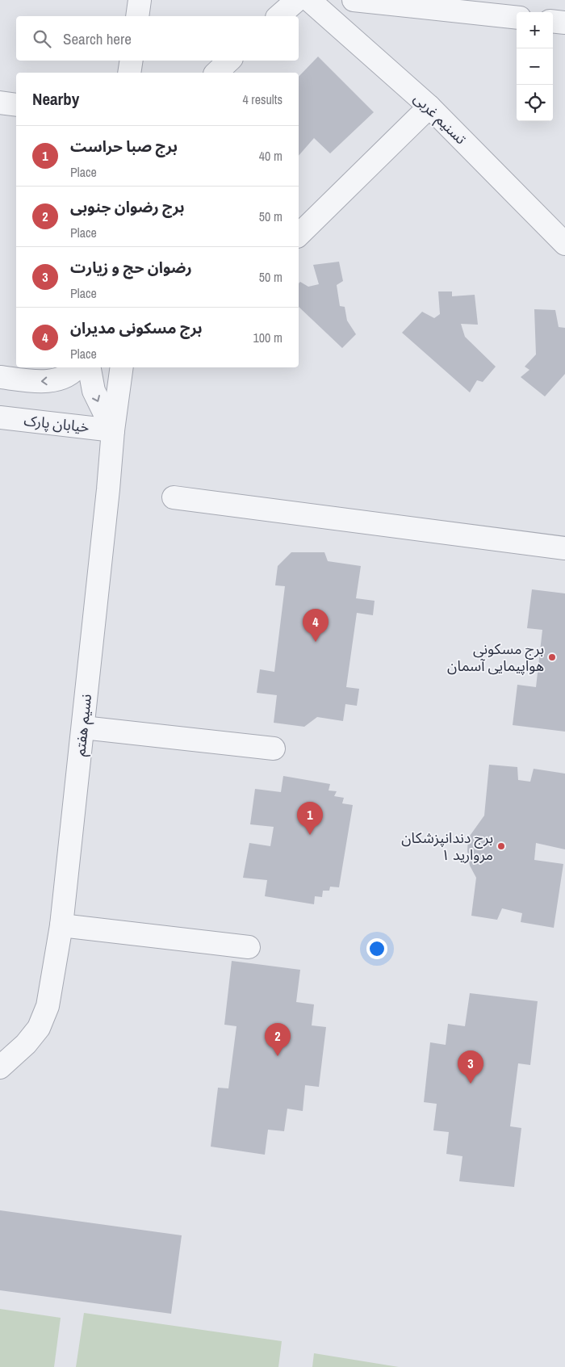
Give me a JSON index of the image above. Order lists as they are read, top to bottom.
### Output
{
  "streets": {
    "street": ["تسنیم غربی", "خیابان پارک", "نسیم هفتم"]
  },
  "crossings": [
    ["خیابان پارک", "نسیم هفتم"]
  ],
  "places": ["برج مسکونی هواپیمایی آسمان", "برج دندانپزشکان مروارید ۱"],
  "page": {
    "map_buttons": ["+", "−"],
    "search": "Search here",
    "heading": ["Nearby", "4 results"],
    "list": [
      {
        "mark": "1",
        "name": "برج صبا حراست",
        "note": "Place",
        "value": "40 m"
      },
      {
        "mark": "2",
        "name": "برج رضوان جنوبی",
        "note": "Place",
        "value": "50 m"
      },
      {
        "mark": "3",
        "name": "رضوان حج و زیارت",
        "note": "Place",
        "value": "50 m"
      },
      {
        "mark": "4",
        "name": "برج مسکونی مدیران",
        "note": "Place",
        "value": "100 m"
      }
    ],
    "pins": [
      "4",
      "1",
      "2",
      "3"
    ]
  }
}
